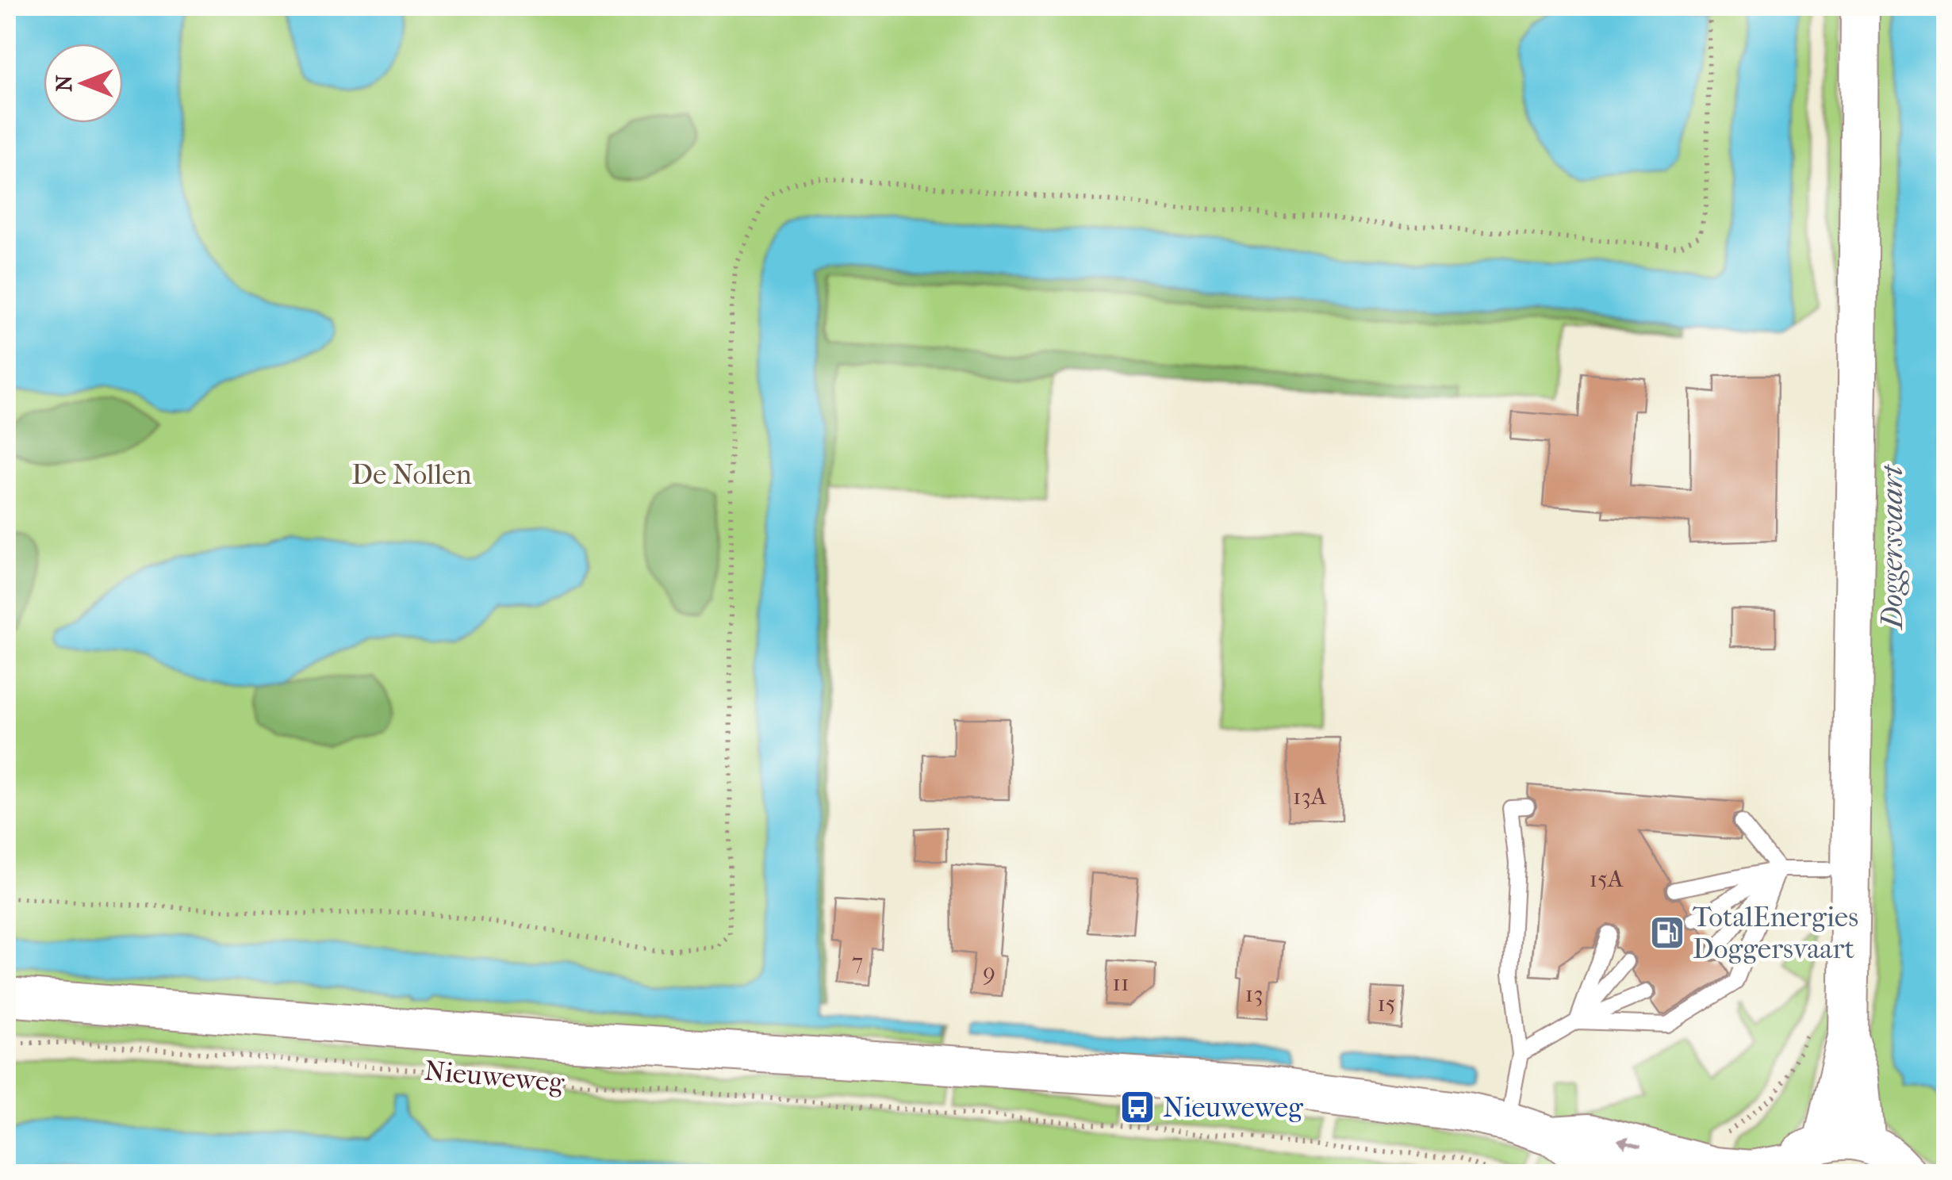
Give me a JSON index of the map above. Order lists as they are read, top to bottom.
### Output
{
  "streets": {
    "street": ["Nieuweweg"]
  },
  "water": ["Doggersvaart"],
  "parks": ["De Nollen"],
  "places": {
    "fuel station": ["TotalEnergies Doggersvaart"],
    "bus stop": ["Nieuweweg"]
  },
  "house_numbers": [
    "13A",
    "15A",
    "7",
    "9",
    "11",
    "13",
    "15"
  ],
  "north": "left"
}
